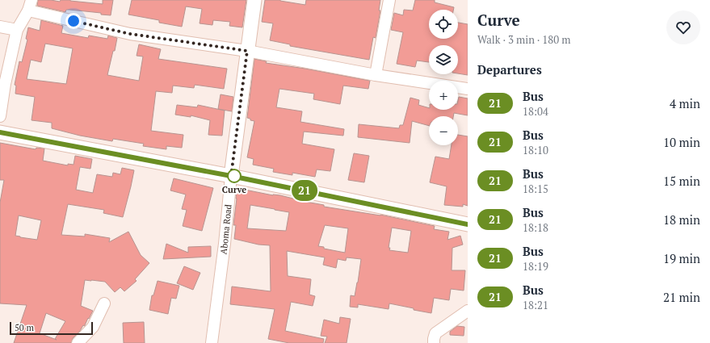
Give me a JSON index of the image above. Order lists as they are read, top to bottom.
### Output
{
  "streets": {
    "street": ["Aboma Road"]
  },
  "places": ["Curve"],
  "lines": ["bus line 21"],
  "scale_bar": "50 m",
  "page": {
    "on_map": "21",
    "heading": [
      ["Curve", "Walk · 3 min · 180 m"],
      "Departures"
    ],
    "map_buttons": ["+", "−"],
    "list": [
      {
        "mark": "21",
        "name": "Bus",
        "note": "18:04",
        "value": "4 min"
      },
      {
        "mark": "21",
        "name": "Bus",
        "note": "18:10",
        "value": "10 min"
      },
      {
        "mark": "21",
        "name": "Bus",
        "note": "18:15",
        "value": "15 min"
      },
      {
        "mark": "21",
        "name": "Bus",
        "note": "18:18",
        "value": "18 min"
      },
      {
        "mark": "21",
        "name": "Bus",
        "note": "18:19",
        "value": "19 min"
      },
      {
        "mark": "21",
        "name": "Bus",
        "note": "18:21",
        "value": "21 min"
      }
    ],
    "scale": "50 m"
  }
}
